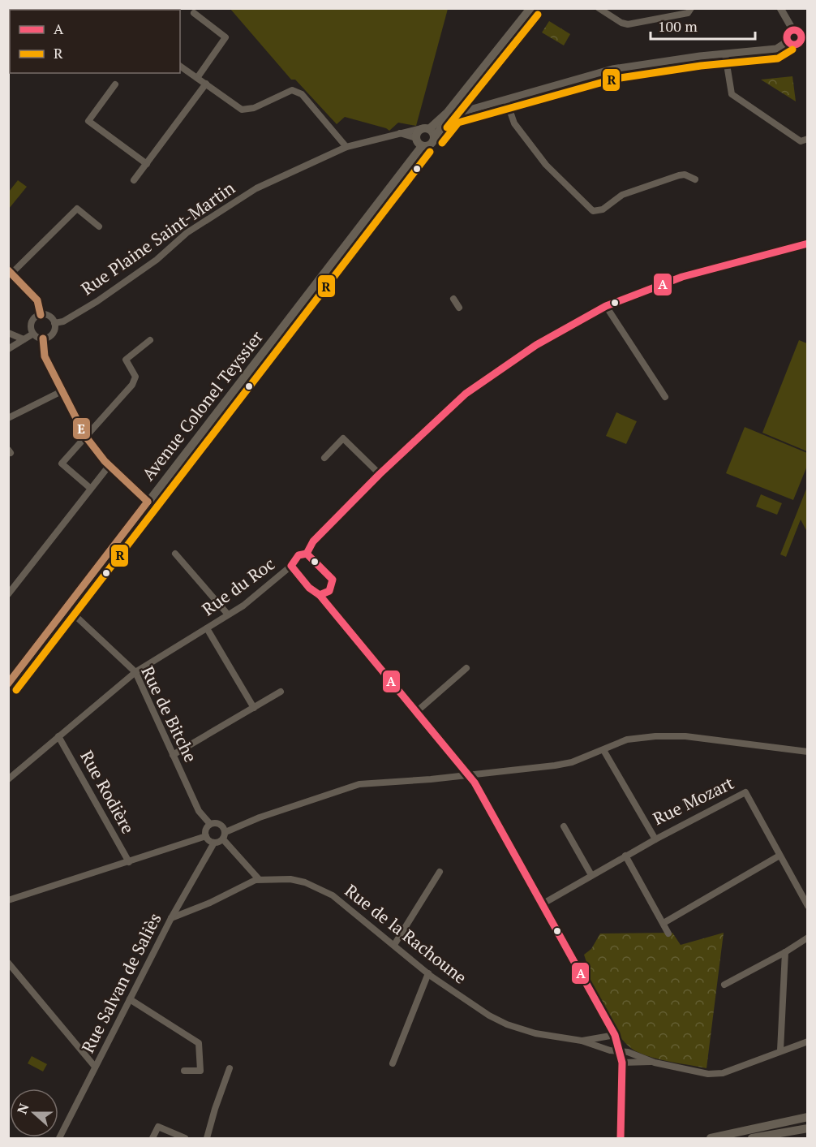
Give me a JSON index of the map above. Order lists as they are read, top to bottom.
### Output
{
  "streets": {
    "main road": ["Avenue Colonel Teyssier"],
    "street": [
      "Rue Plaine Saint-Martin",
      "Rue du Roc",
      "Rue de Bitche",
      "Rue Rodière",
      "Rue Mozart",
      "Rue de la Rachoune",
      "Rue Salvan de Saliès"
    ]
  },
  "crossings": [
    ["Rue Plaine Saint-Martin", "Avenue Colonel Teyssier"],
    ["Avenue Colonel Teyssier", "Rue de Bitche"],
    ["Rue du Roc", "Rue de Bitche"],
    ["Rue du Roc", "Rue Rodière"],
    ["Rue de Bitche", "Rue Salvan de Saliès"]
  ],
  "lines": ["transit line R", "transit line A", "transit line E"],
  "legend": ["A", "R"],
  "scale_bar": "100 m",
  "north": "left"
}
